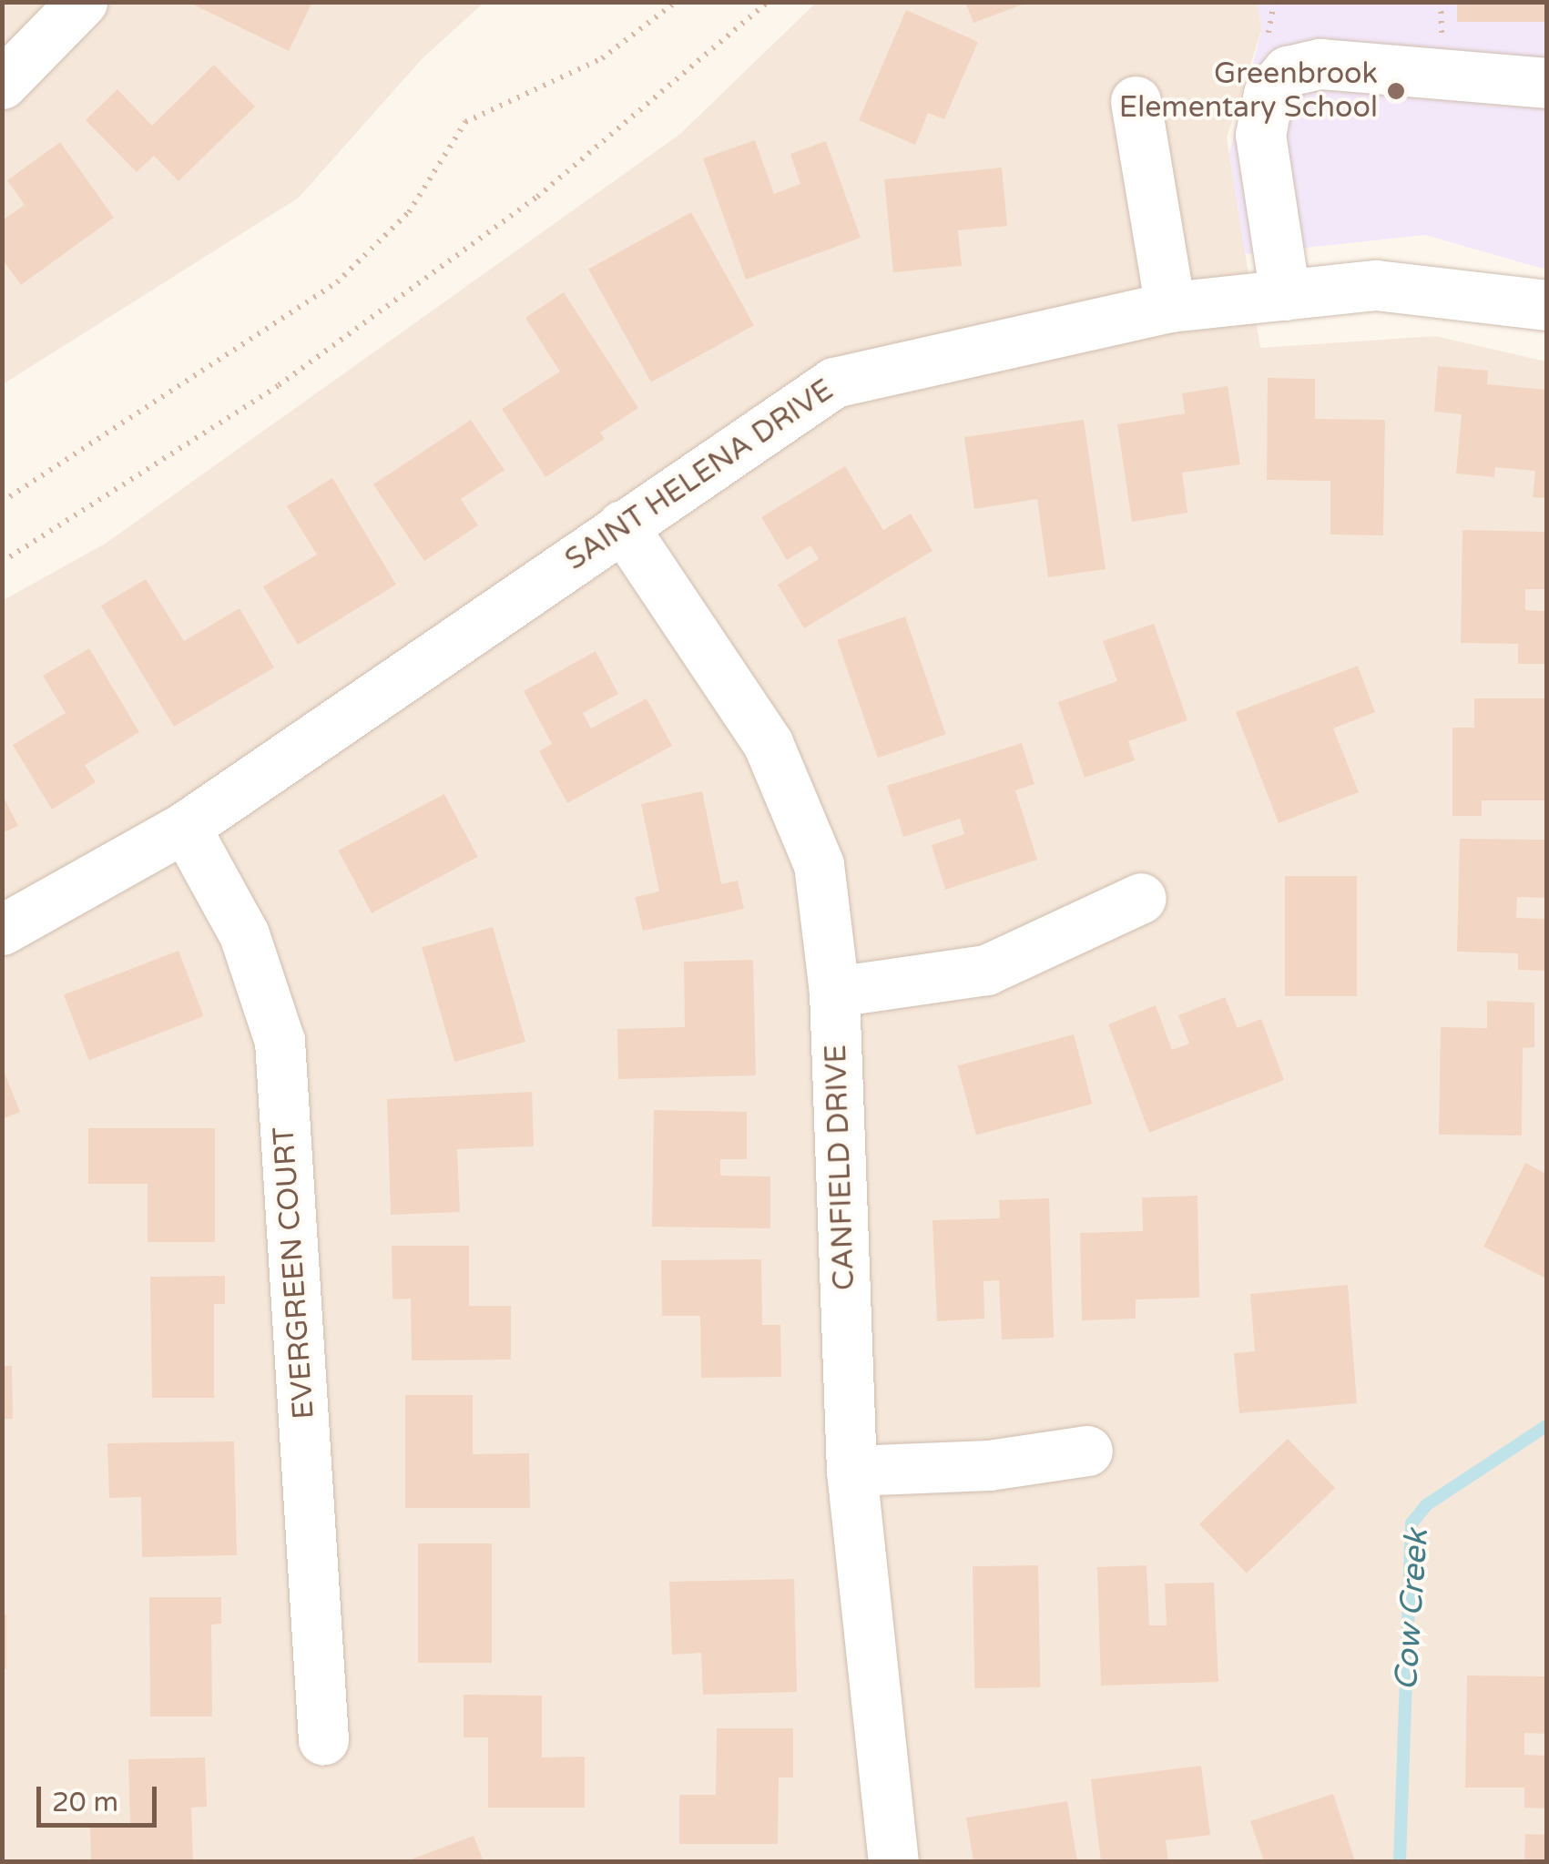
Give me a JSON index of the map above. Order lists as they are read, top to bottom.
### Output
{
  "streets": {
    "street": ["SAINT HELENA DRIVE", "CANFIELD DRIVE", "EVERGREEN COURT"]
  },
  "crossings": [
    ["SAINT HELENA DRIVE", "CANFIELD DRIVE"],
    ["SAINT HELENA DRIVE", "EVERGREEN COURT"]
  ],
  "water": ["Cow Creek"],
  "places": ["Greenbrook Elementary School"],
  "scale_bar": "20 m"
}
